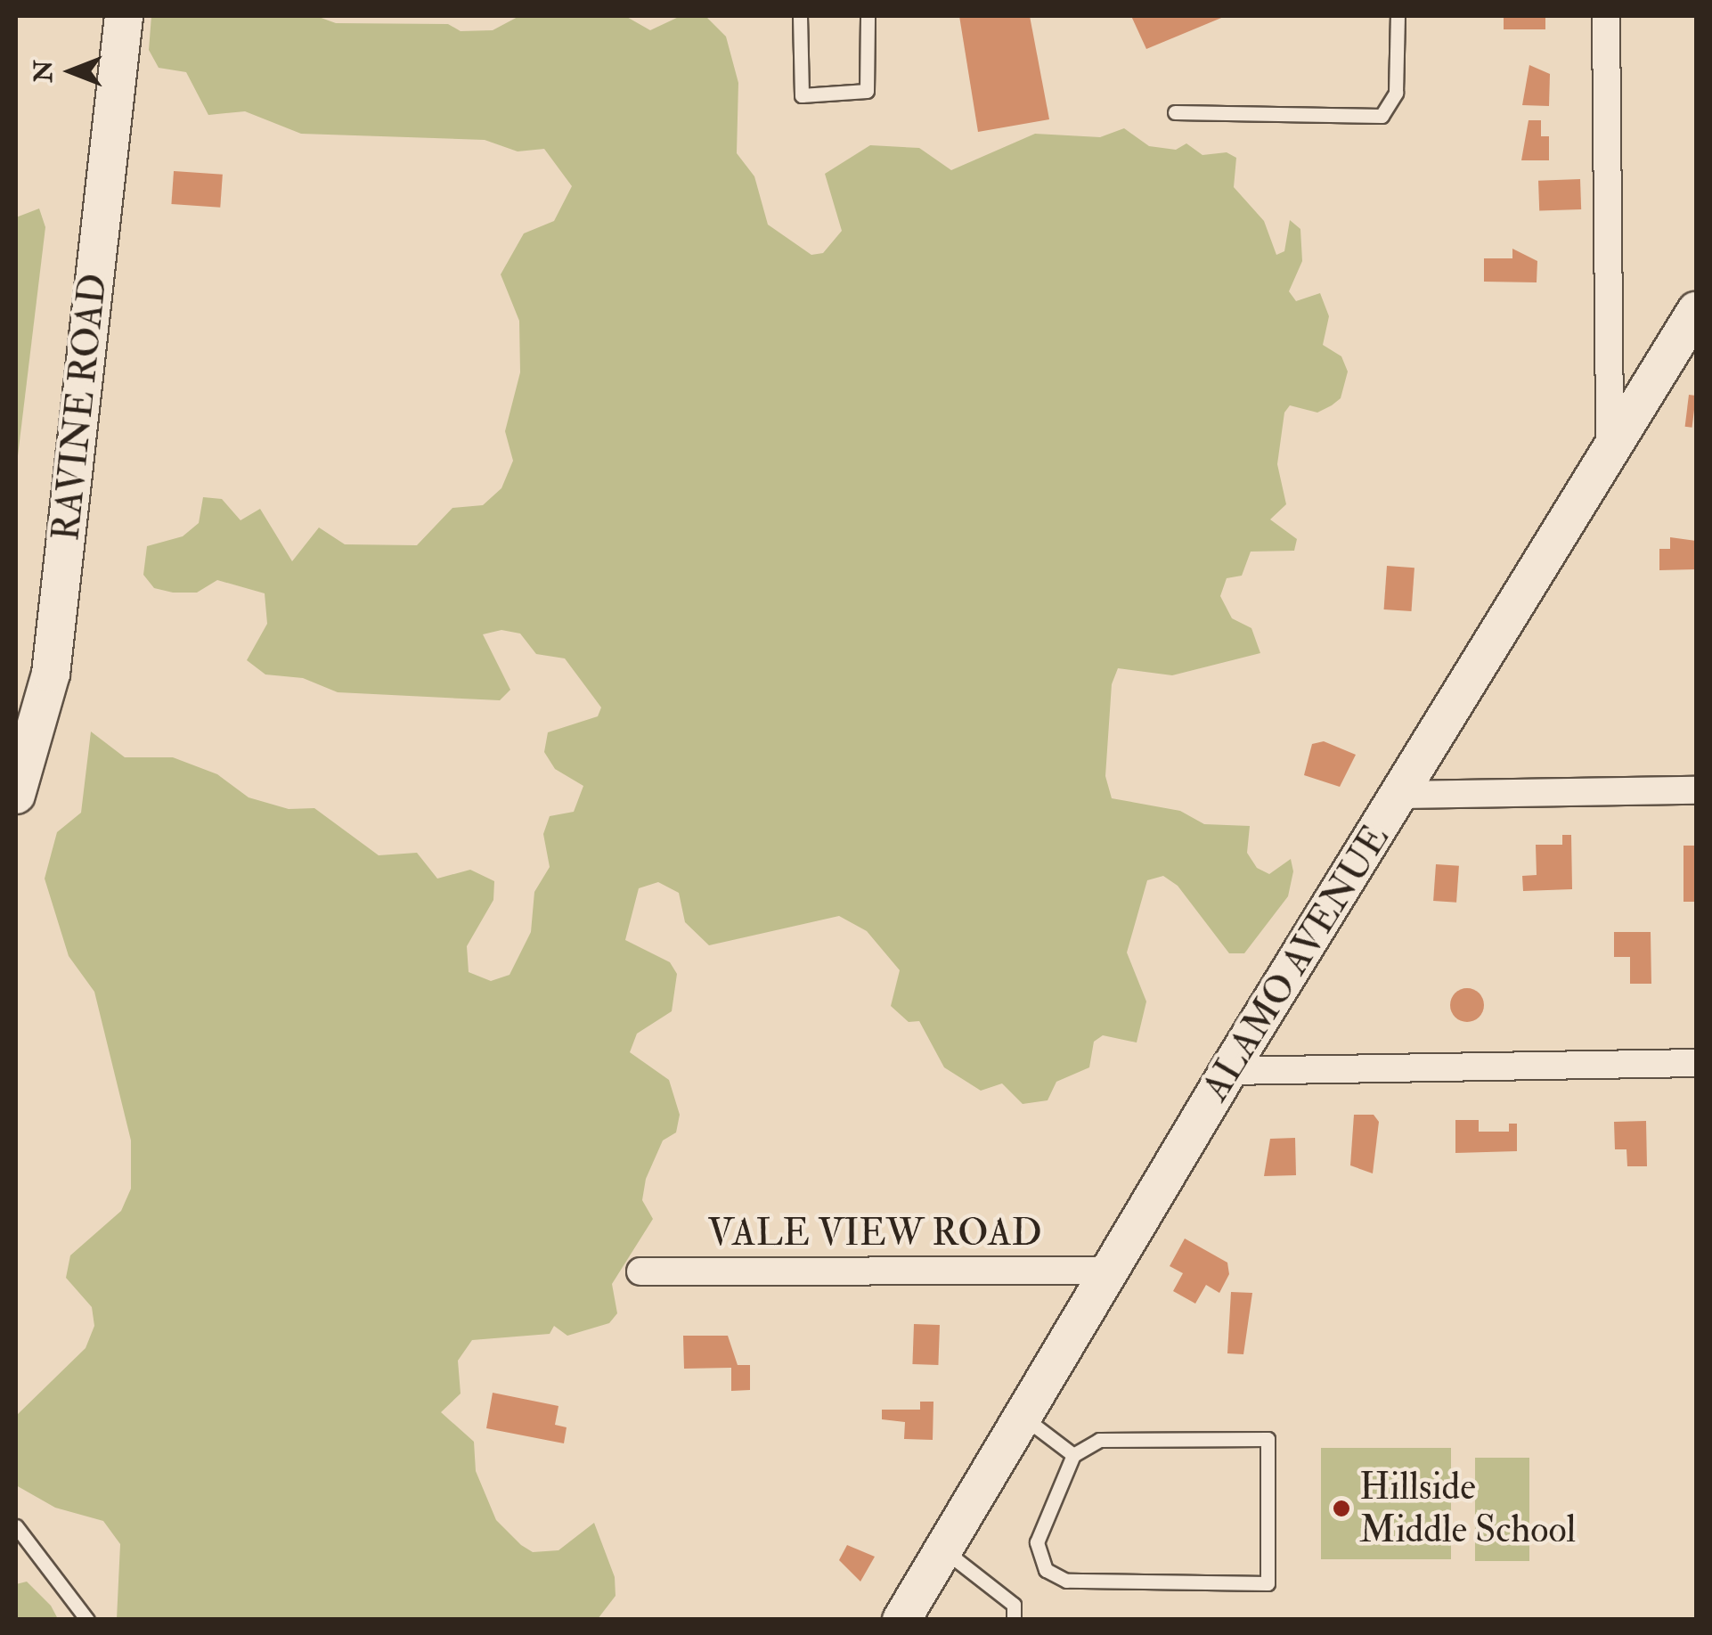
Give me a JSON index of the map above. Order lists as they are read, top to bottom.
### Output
{
  "streets": {
    "street": ["RAVINE ROAD", "ALAMO AVENUE", "VALE VIEW ROAD"]
  },
  "crossings": [
    ["ALAMO AVENUE", "VALE VIEW ROAD"]
  ],
  "places": ["Hillside Middle School"],
  "north": "left"
}
